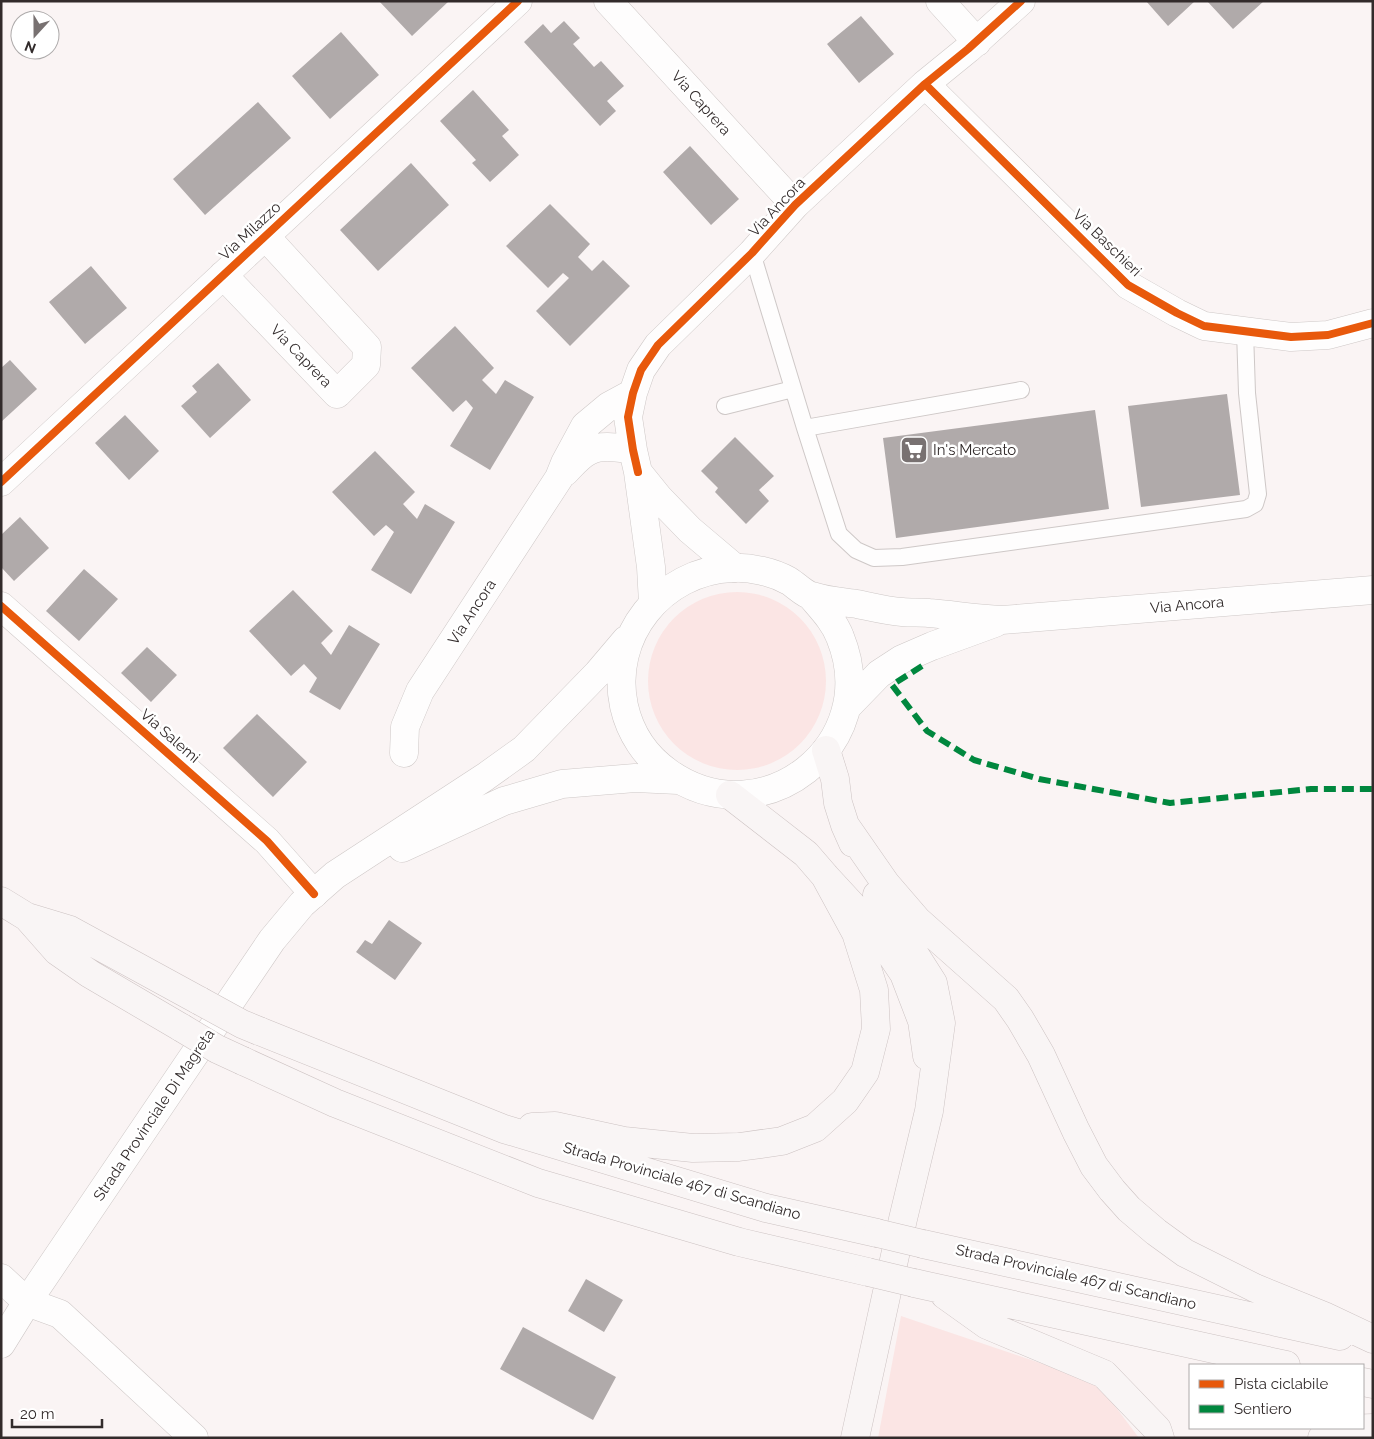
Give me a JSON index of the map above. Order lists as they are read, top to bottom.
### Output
{
  "streets": {
    "main road": ["Strada Provinciale 467 di Scandiano"],
    "street": [
      "Via Caprera",
      "Via Ancora",
      "Via Milazzo",
      "Via Baschieri",
      "Via Salemi",
      "Strada Provinciale Di Magreta"
    ]
  },
  "crossings": [
    ["Via Caprera", "Via Ancora"],
    ["Via Caprera", "Via Milazzo"],
    ["Via Ancora", "Via Baschieri"],
    ["Via Salemi", "Strada Provinciale Di Magreta"]
  ],
  "places": {
    "supermarket": ["In's Mercato"]
  },
  "legend": ["Pista ciclabile", "Sentiero"],
  "scale_bar": "20 m",
  "north": "bottom"
}
